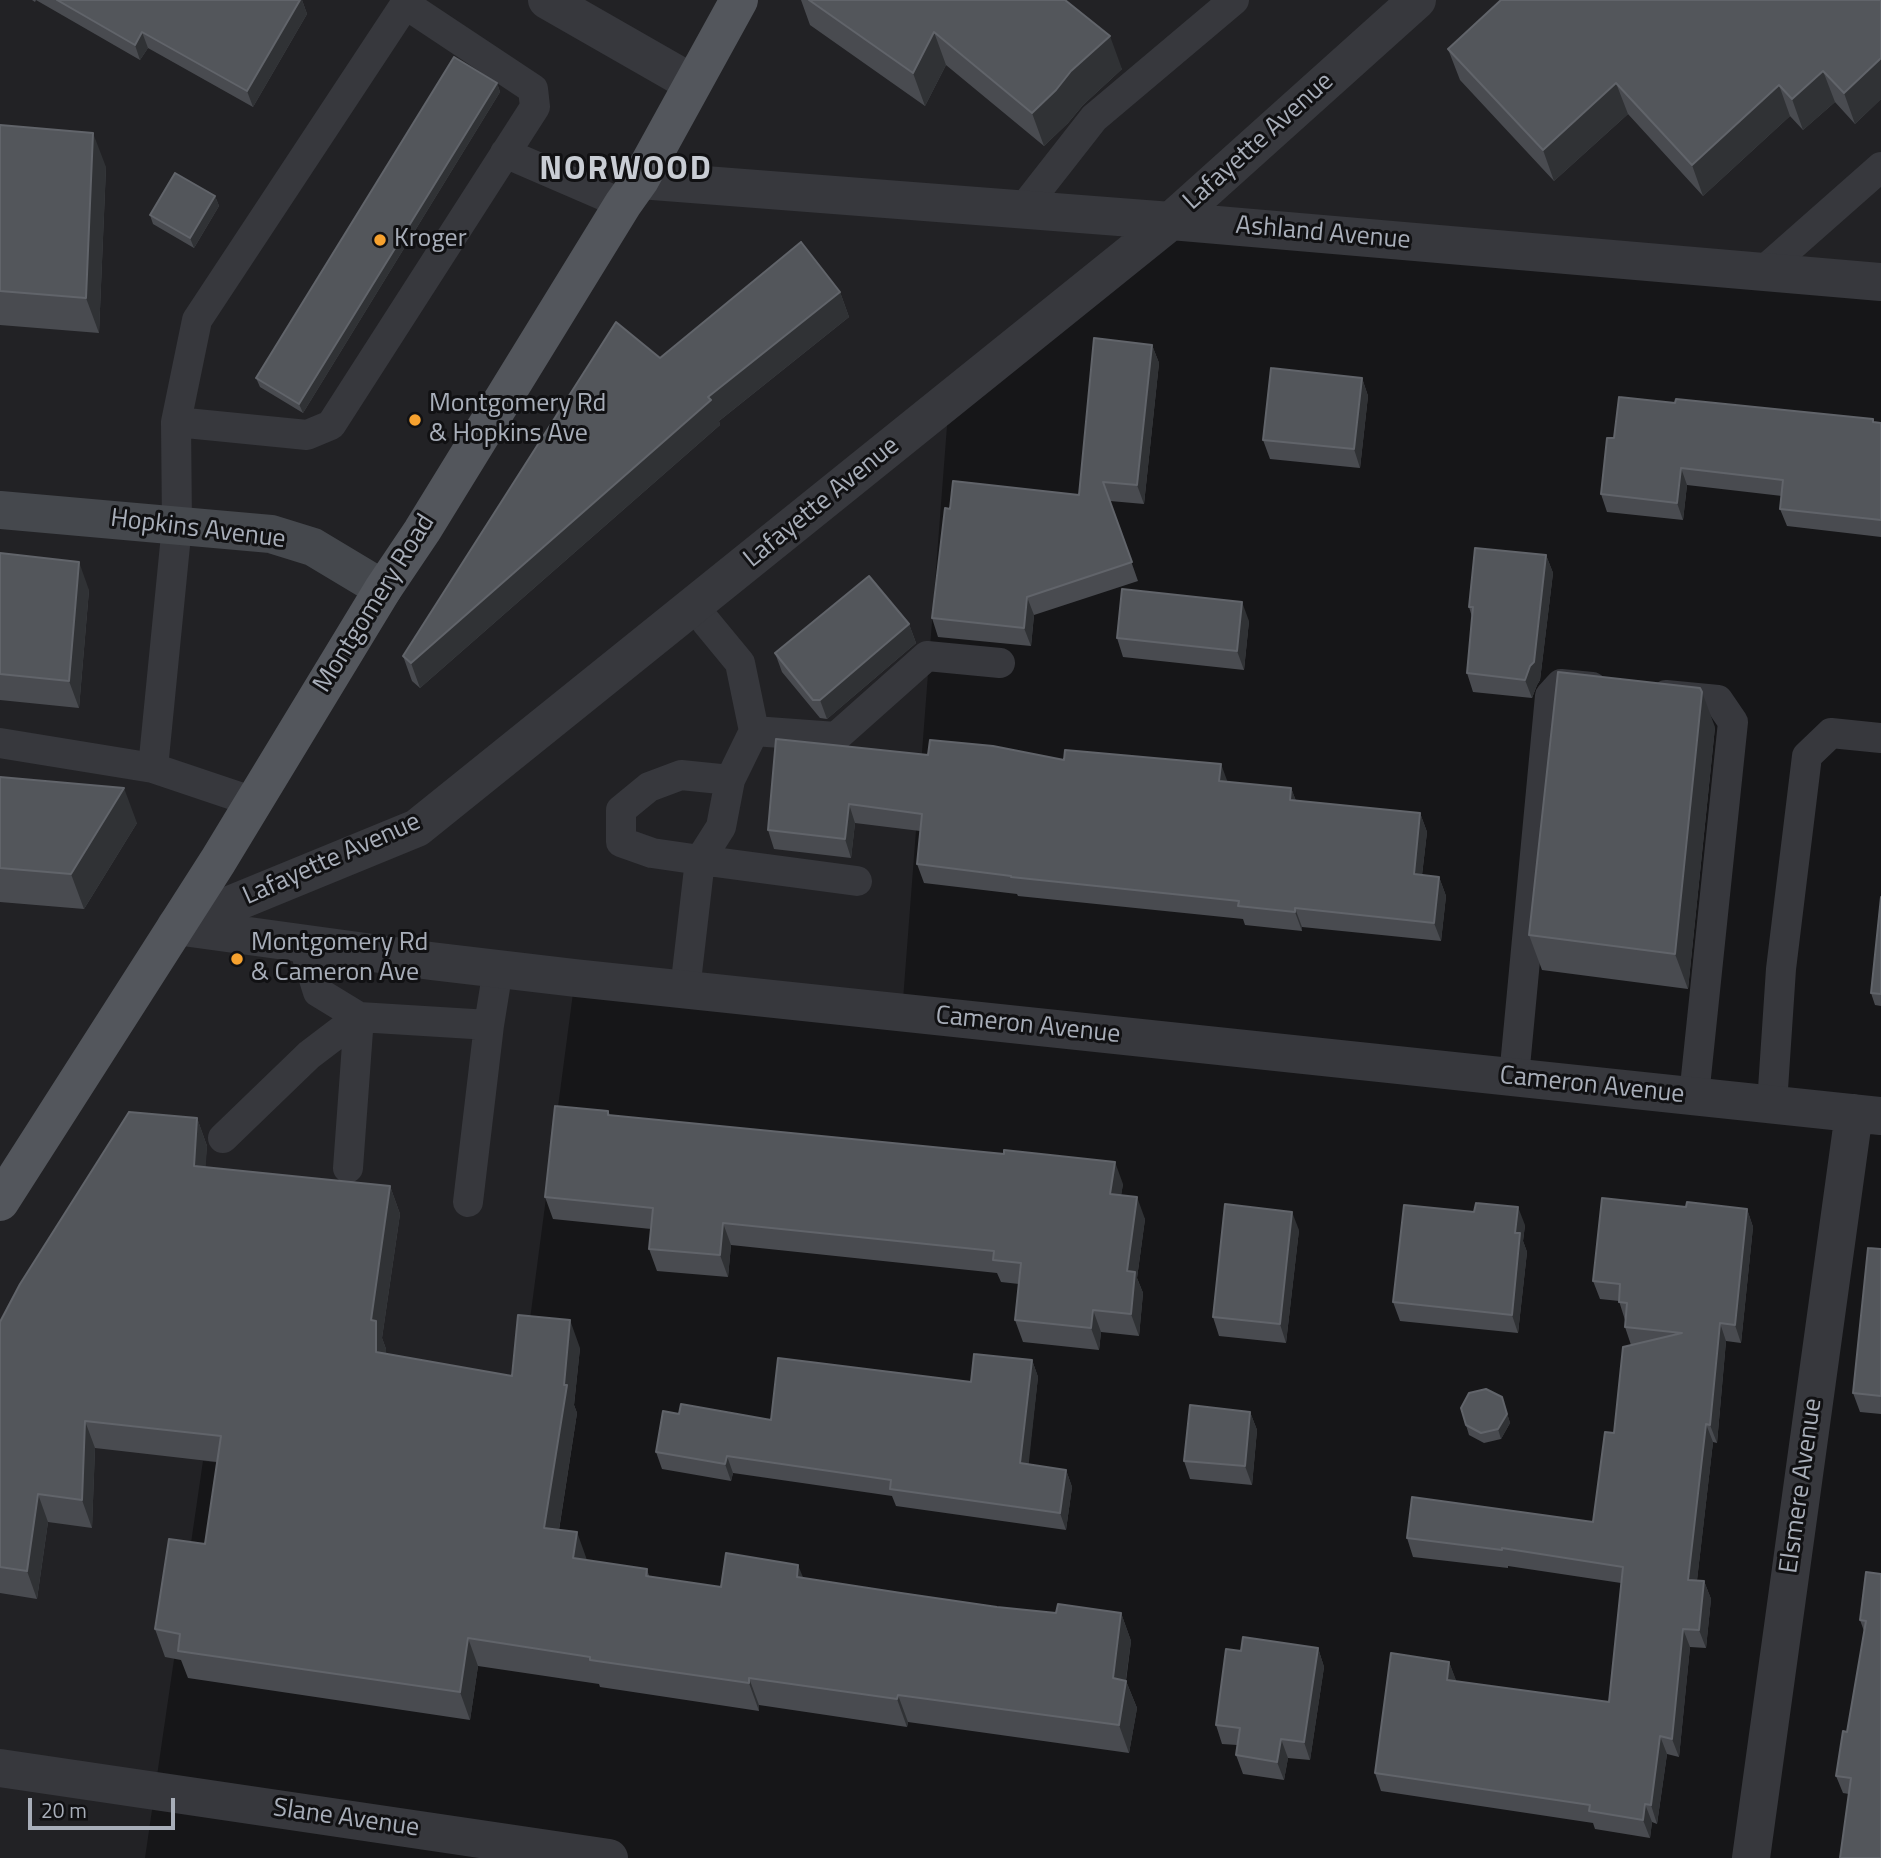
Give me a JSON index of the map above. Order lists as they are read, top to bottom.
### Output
{
  "streets": {
    "main road": ["Montgomery Road"],
    "street": [
      "Lafayette Avenue",
      "Ashland Avenue",
      "Hopkins Avenue",
      "Cameron Avenue",
      "Elsmere Avenue",
      "Slane Avenue"
    ]
  },
  "crossings": [
    ["Lafayette Avenue", "Ashland Avenue"],
    ["Lafayette Avenue", "Montgomery Road"],
    ["Lafayette Avenue", "Cameron Avenue"],
    ["Ashland Avenue", "Montgomery Road"],
    ["Hopkins Avenue", "Montgomery Road"],
    ["Montgomery Road", "Cameron Avenue"],
    ["Cameron Avenue", "Elsmere Avenue"]
  ],
  "districts": ["NORWOOD"],
  "places": ["Kroger", "Montgomery Rd & Hopkins Ave", "Montgomery Rd & Cameron Ave"],
  "scale_bar": "20 m"
}
